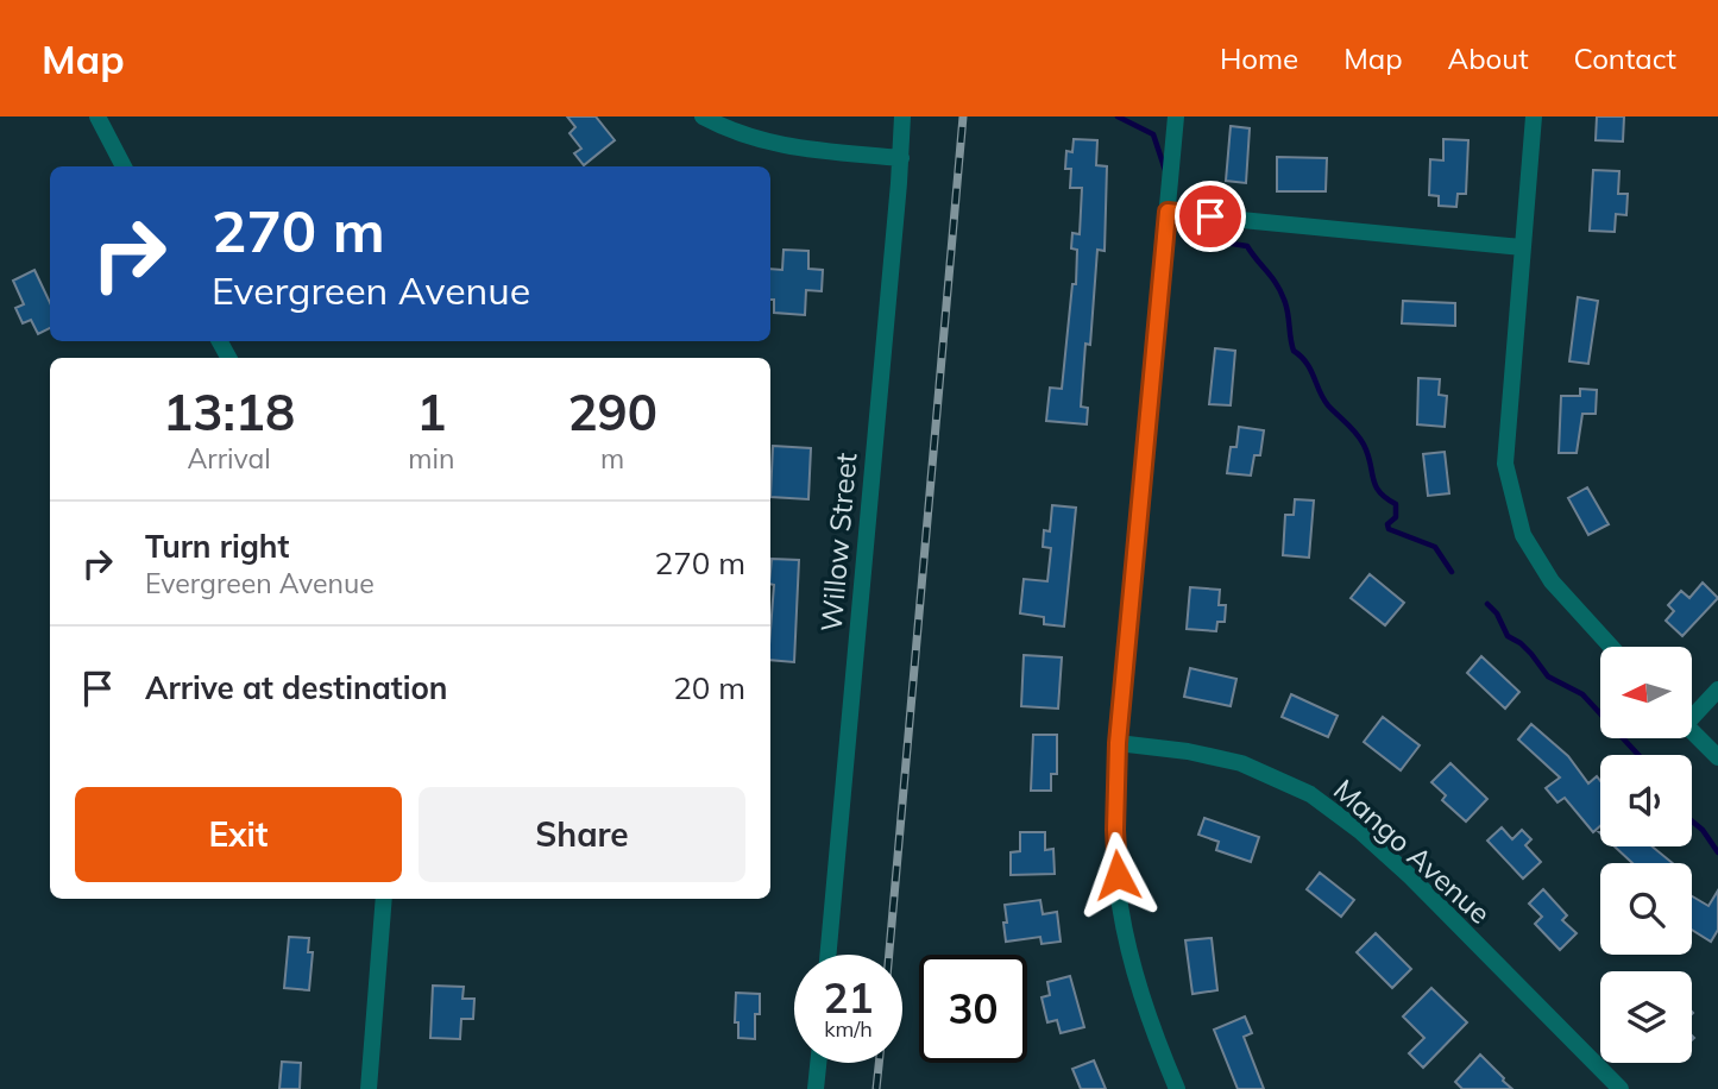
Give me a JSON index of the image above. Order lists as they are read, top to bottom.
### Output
{
  "streets": {
    "street": ["Willow Street", "Mango Avenue"]
  },
  "north": "left",
  "page": {
    "header": "Map",
    "nav": [
      "Home",
      "Map",
      "About",
      "Contact"
    ],
    "turn": ["270 m", "Evergreen Avenue"],
    "eta": [
      "13:18",
      "Arrival",
      "1",
      "min",
      "290",
      "m"
    ],
    "list": [
      {
        "name": "Turn right",
        "note": "Evergreen Avenue",
        "value": "270 m"
      },
      {
        "name": "Arrive at destination",
        "value": "20 m"
      }
    ],
    "buttons": ["Exit", "Share"],
    "speed": "21 km/h",
    "limit": "30"
  }
}
